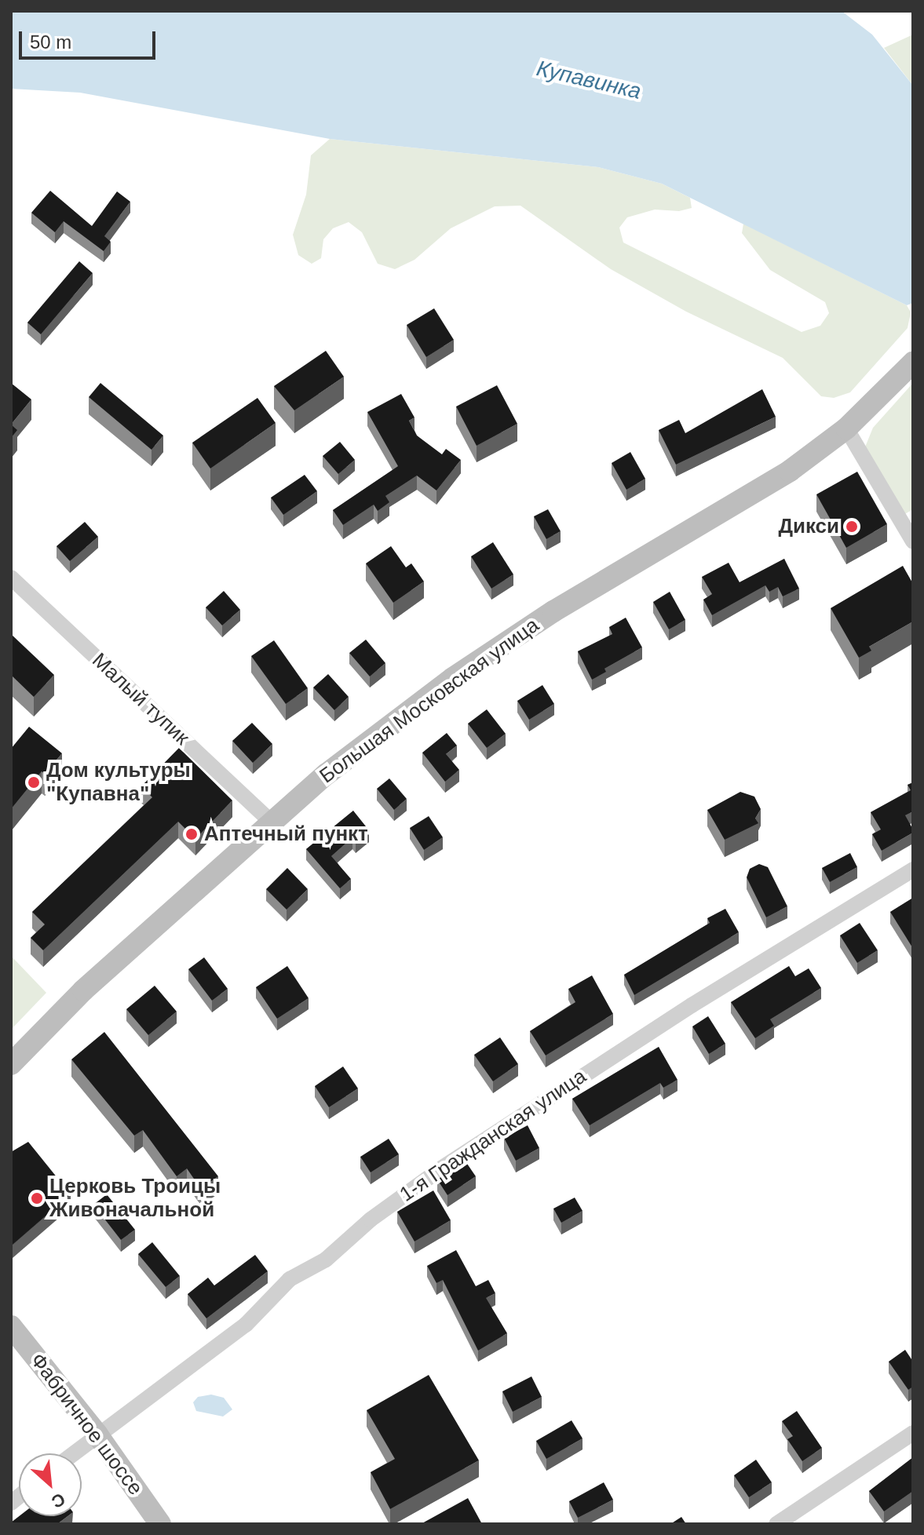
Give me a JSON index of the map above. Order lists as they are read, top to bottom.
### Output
{
  "streets": {
    "main road": ["Большая Московская улица", "Фабричное шоссе"],
    "street": ["Малый тупик", "1-я Гражданская улица"]
  },
  "crossings": [
    ["Малый тупик", "Большая Московская улица"],
    ["1-я Гражданская улица", "Фабричное шоссе"]
  ],
  "water": ["Купавинка"],
  "places": [
    "Дикси",
    "Дом культуры \"Купавна\"",
    "Аптечный пункт",
    "Церковь Троицы Живоначальной"
  ],
  "scale_bar": "50 m",
  "north": "bottom right"
}
